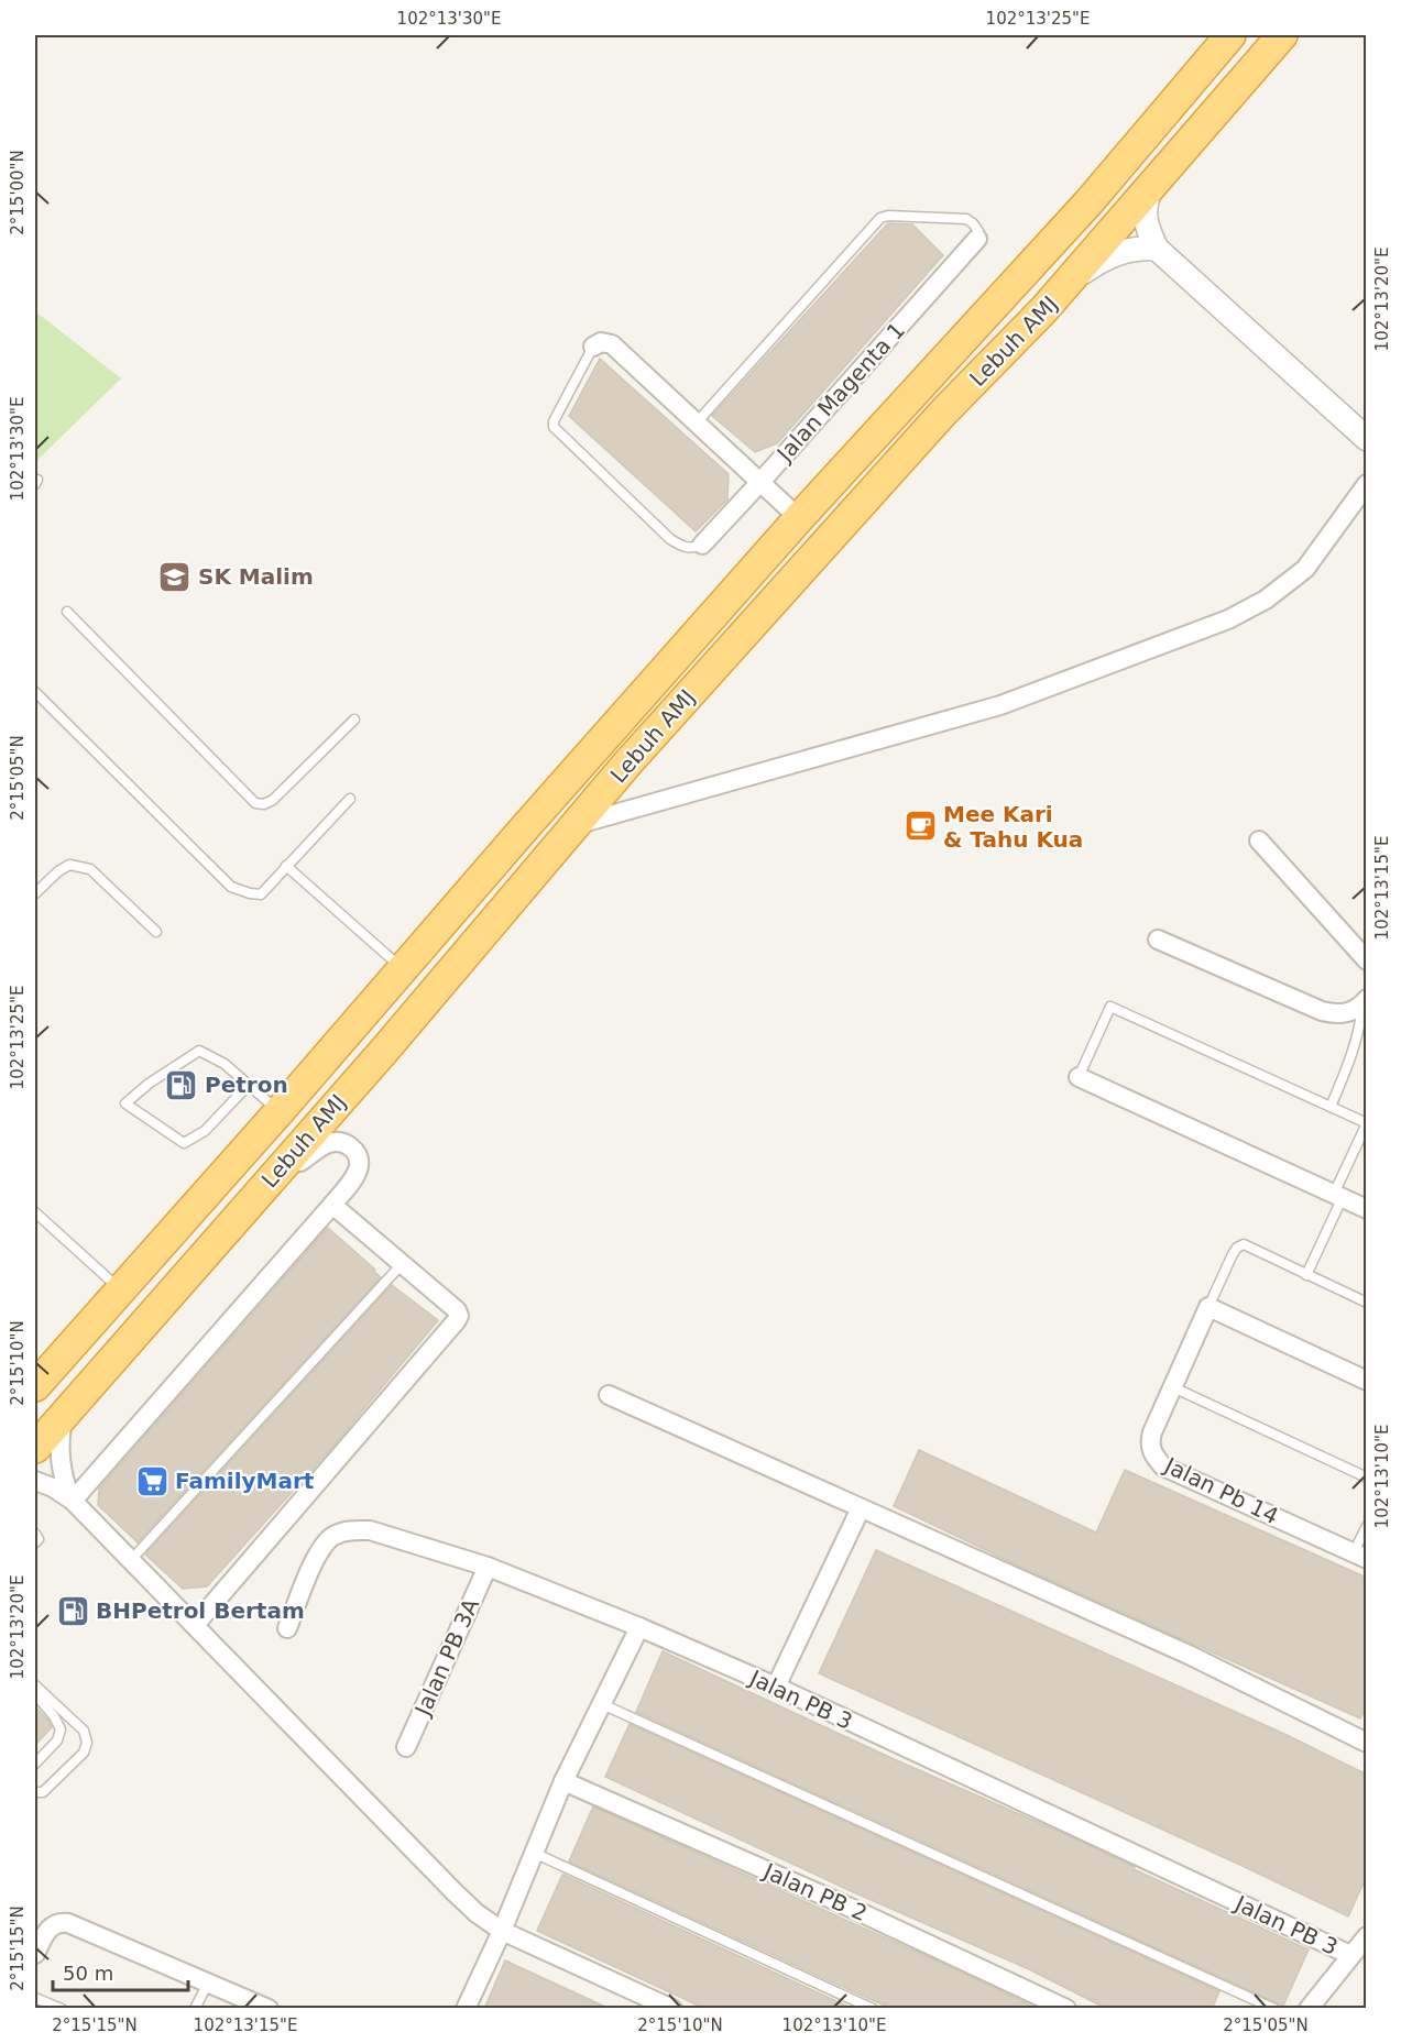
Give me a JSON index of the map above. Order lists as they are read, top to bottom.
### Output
{
  "streets": {
    "highway": ["Lebuh AMJ"],
    "street": [
      "Jalan Magenta 1",
      "Jalan Pb 14",
      "Jalan PB 3A",
      "Jalan PB 3",
      "Jalan PB 2"
    ]
  },
  "crossings": [
    ["Jalan PB 3A", "Jalan PB 3"]
  ],
  "places": {
    "school or university": ["SK Malim"],
    "cafe": ["Mee Kari & Tahu Kua"],
    "fuel station": ["Petron", "BHPetrol Bertam"],
    "supermarket": ["FamilyMart"]
  },
  "scale_bar": "50 m",
  "coordinates": [
    "102°13'30\"E",
    "102°13'25\"E",
    "2°15'00\"N",
    "102°13'20\"E",
    "2°15'05\"N",
    "102°13'15\"E",
    "2°15'10\"N",
    "102°13'10\"E",
    "2°15'15\"N"
  ]
}
